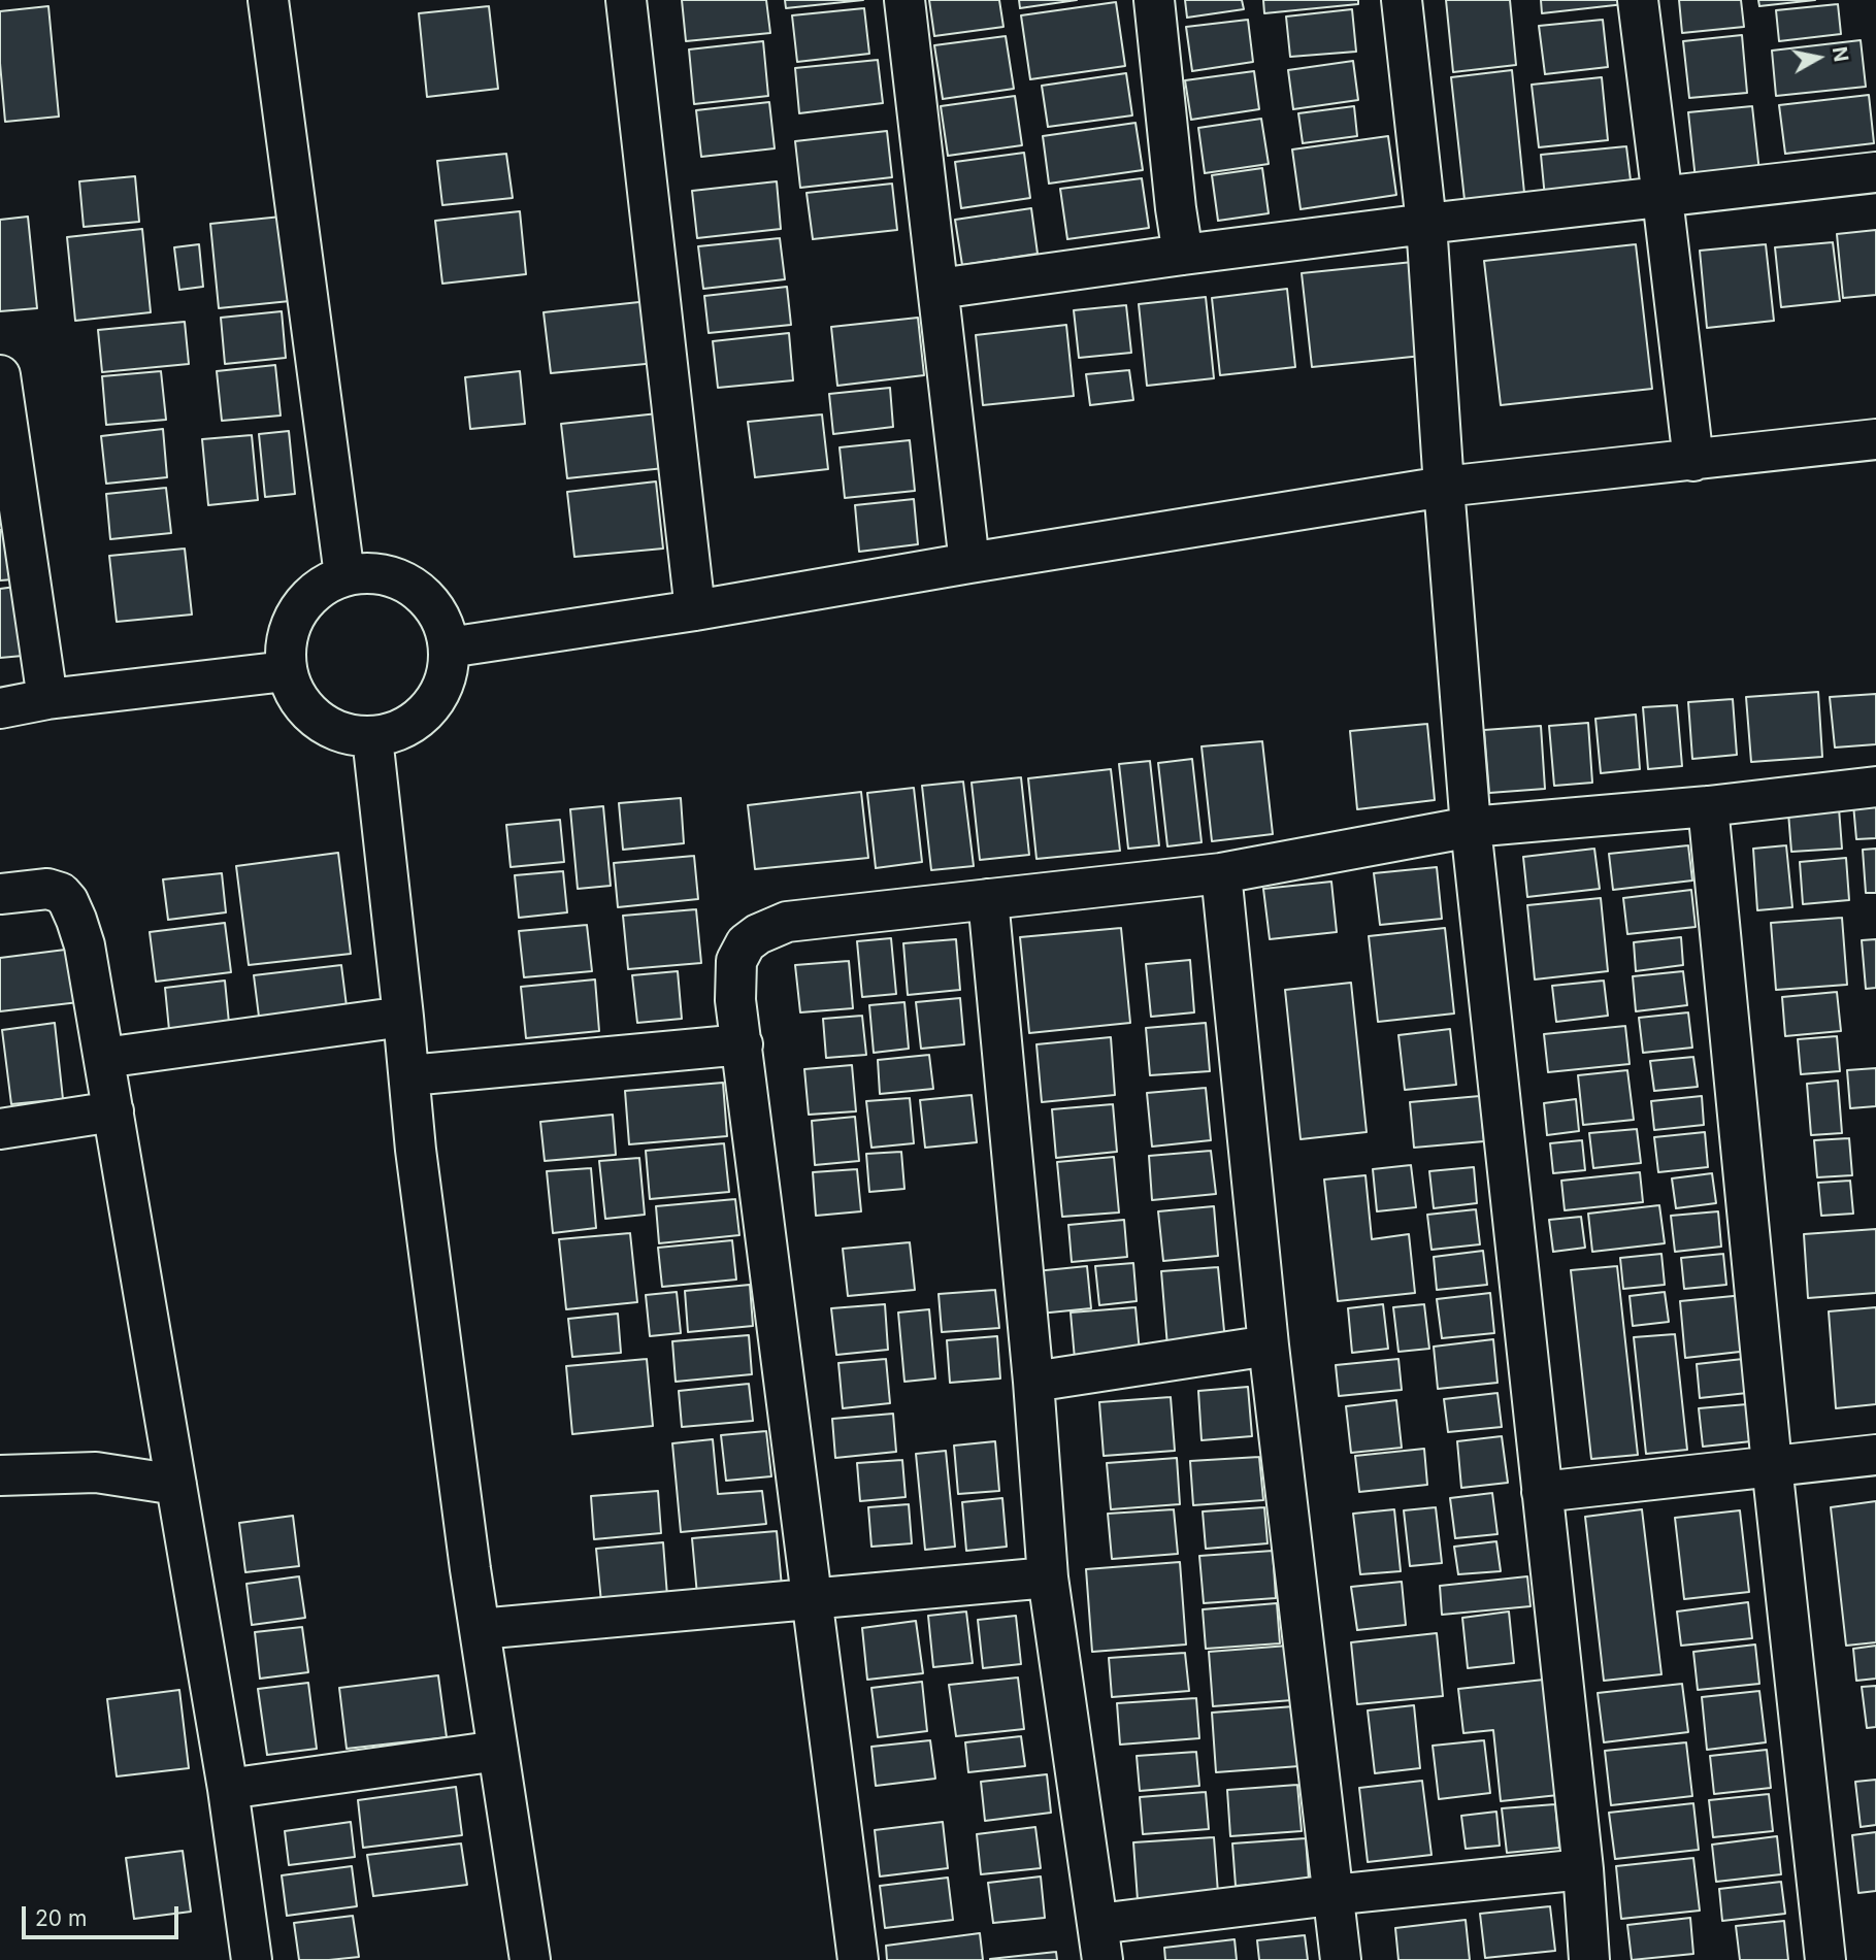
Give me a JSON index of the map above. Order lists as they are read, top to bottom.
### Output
{
  "scale_bar": "20 m",
  "north": "right"
}
